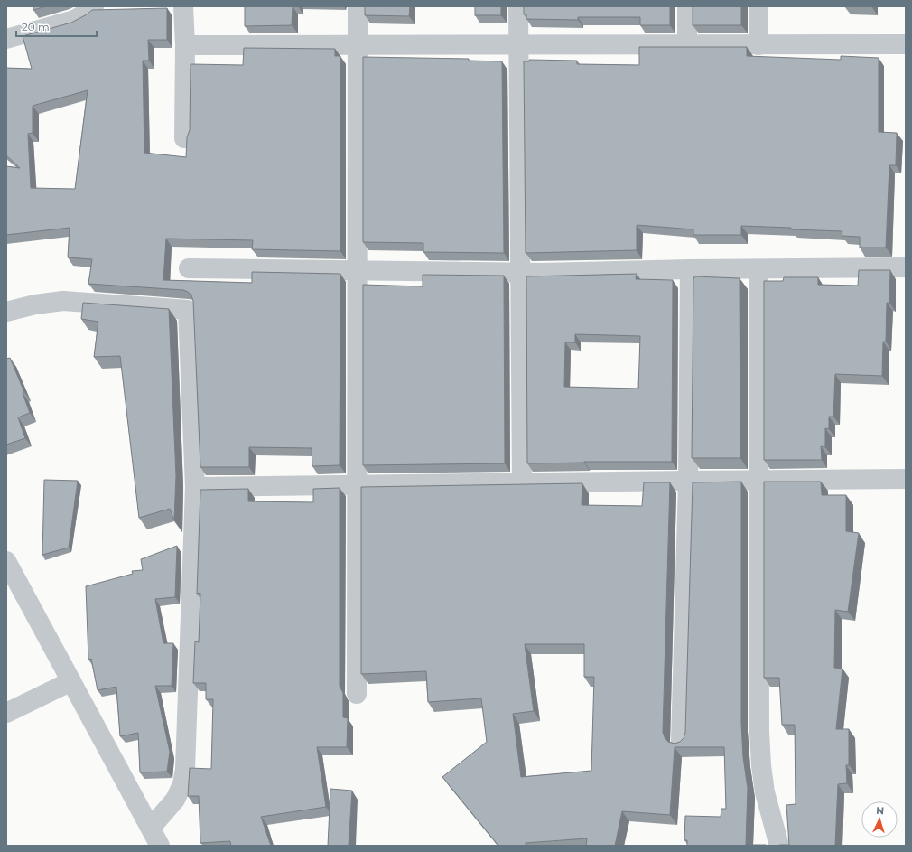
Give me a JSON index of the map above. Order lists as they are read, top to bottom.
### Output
{
  "scale_bar": "20 m",
  "north": "top"
}
